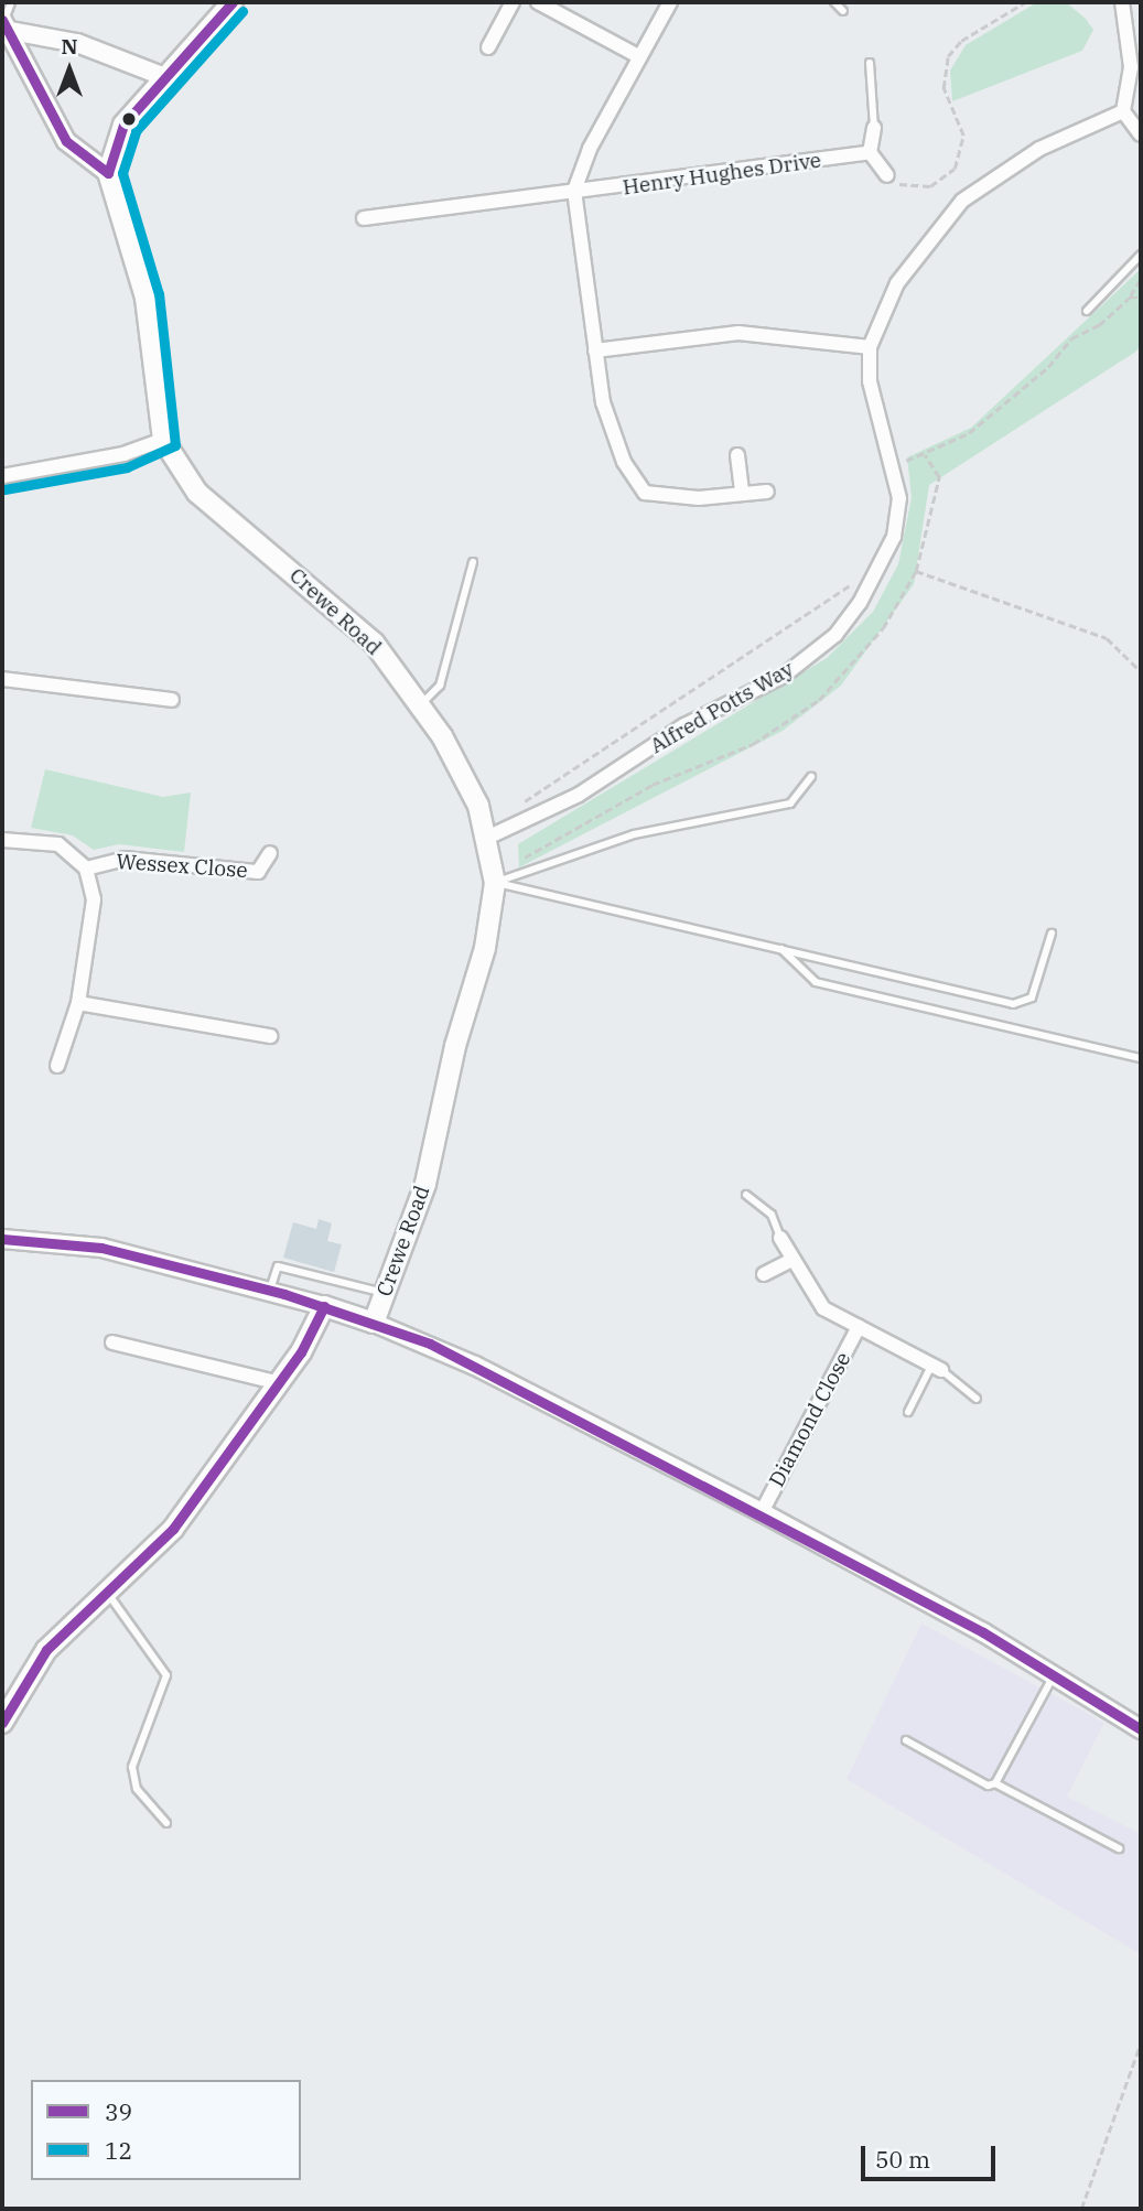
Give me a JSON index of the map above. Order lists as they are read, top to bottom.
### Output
{
  "streets": {
    "main road": ["Crewe Road"],
    "street": [
      "Henry Hughes Drive",
      "Alfred Potts Way",
      "Wessex Close",
      "Diamond Close"
    ]
  },
  "crossings": [
    ["Crewe Road", "Alfred Potts Way"]
  ],
  "lines": ["transit line 39", "transit line 12"],
  "legend": ["39", "12"],
  "scale_bar": "50 m",
  "north": "top"
}
